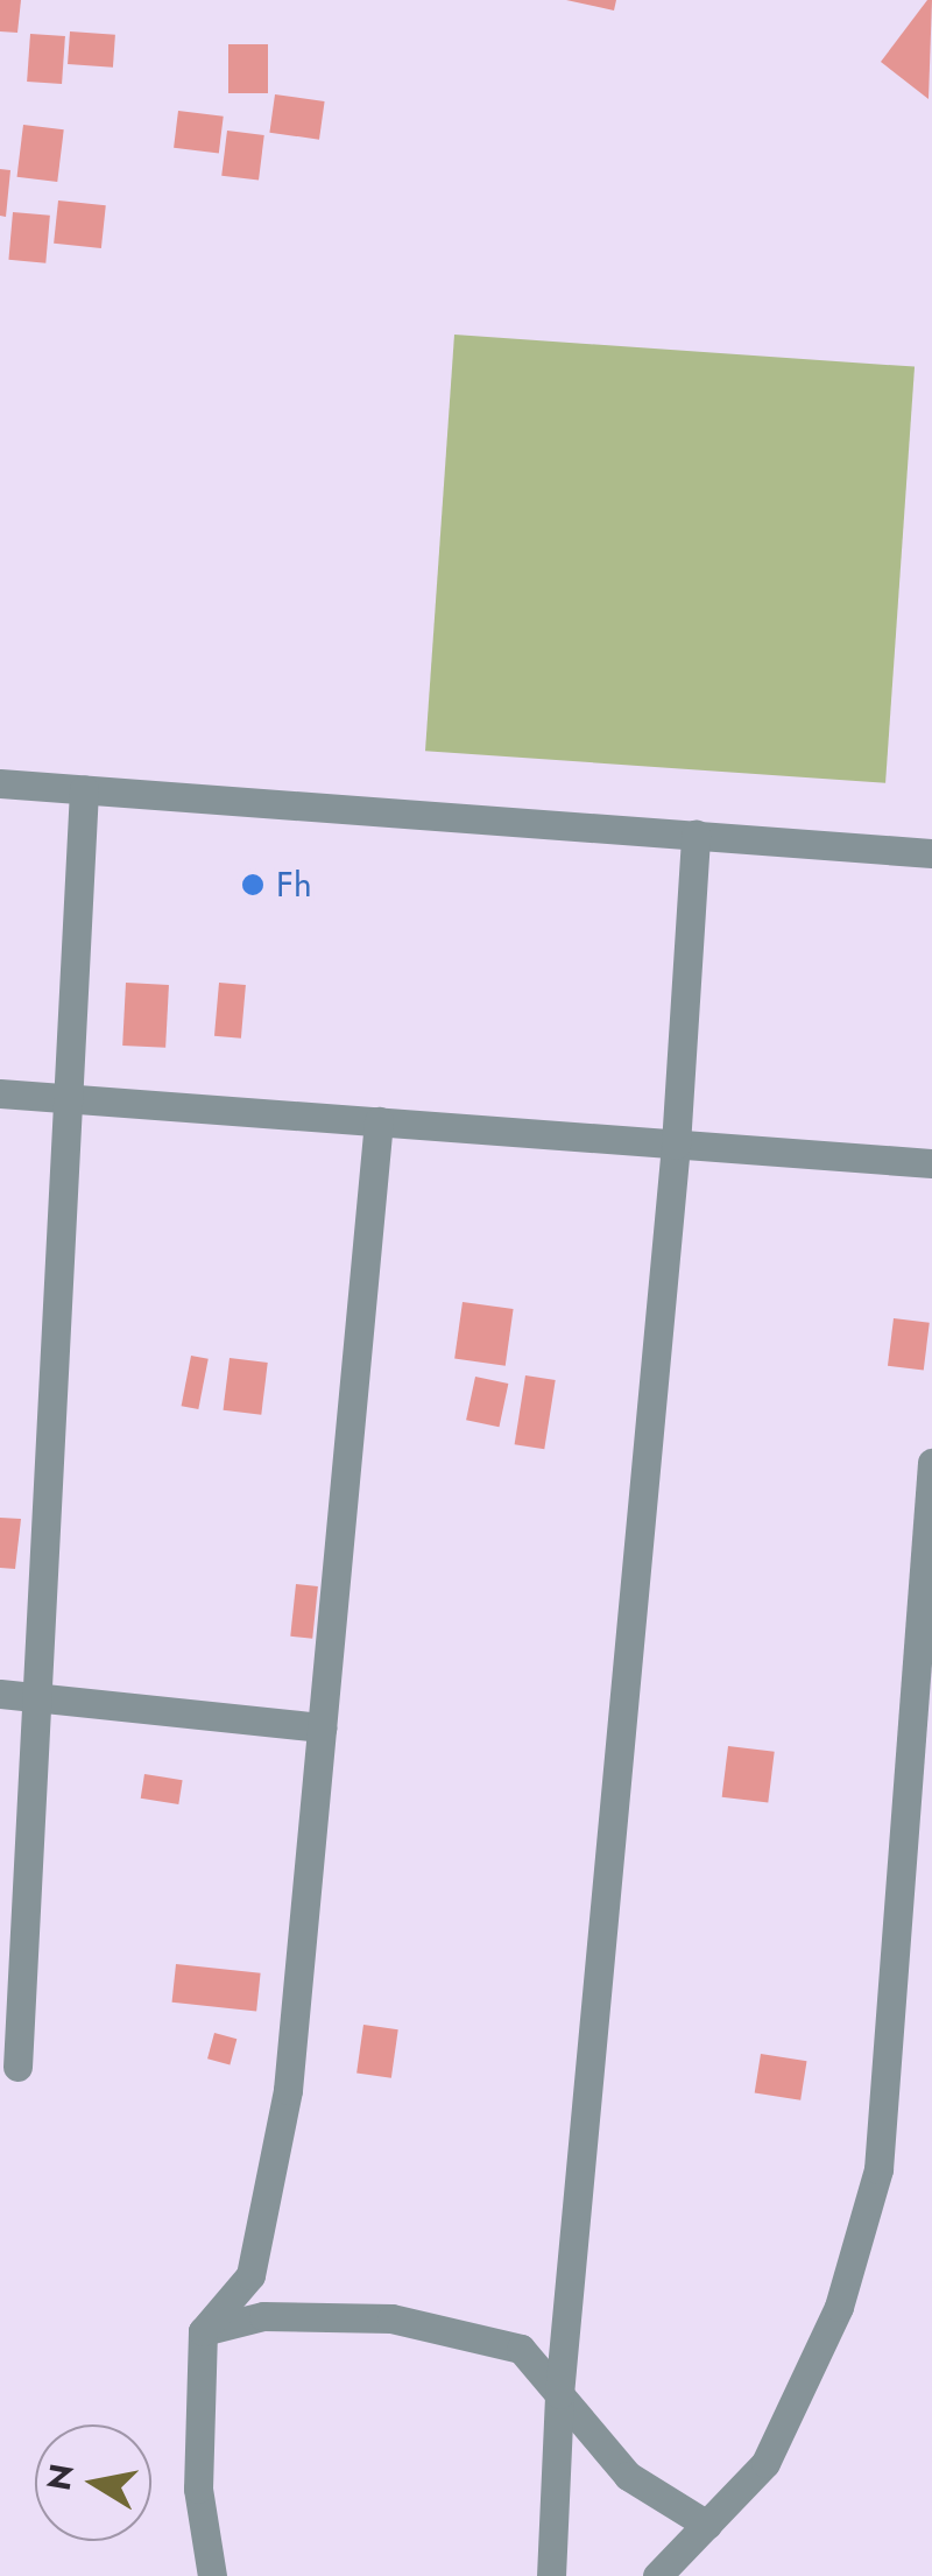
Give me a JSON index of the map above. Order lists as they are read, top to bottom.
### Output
{
  "places": ["Fh"],
  "north": "left"
}
